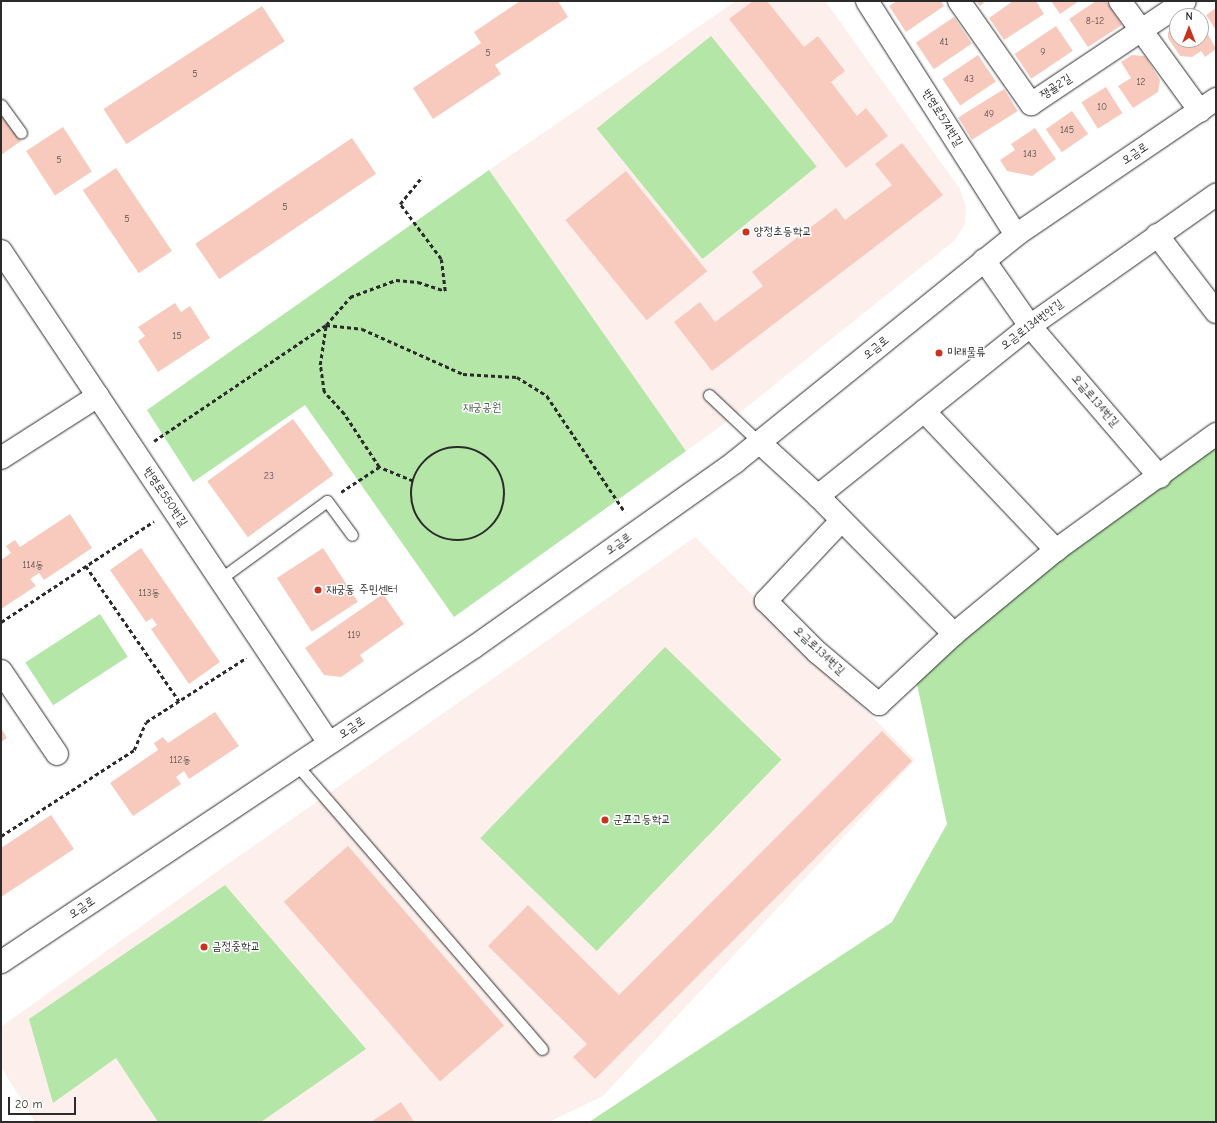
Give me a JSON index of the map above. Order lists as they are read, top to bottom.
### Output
{
  "streets": {
    "street": [
      "쟁골2길",
      "번영로574번길",
      "오금로",
      "오금로134번안길",
      "오금로134번길",
      "번영로550번길"
    ]
  },
  "crossings": [
    ["번영로574번길", "오금로"],
    ["오금로", "오금로134번길"],
    ["오금로", "번영로550번길"],
    ["오금로134번안길", "오금로134번길"]
  ],
  "parks": ["재궁공원"],
  "places": [
    "양정초등학교",
    "미래물류",
    "재궁동 주민센터",
    "군포고등학교",
    "금정중학교"
  ],
  "house_numbers": [
    "8-12",
    "41",
    "9",
    "5",
    "5",
    "43",
    "12",
    "10",
    "49",
    "145",
    "143",
    "5",
    "5",
    "5",
    "15",
    "23",
    "114동",
    "113동",
    "119",
    "112동"
  ],
  "scale_bar": "20 m",
  "north": "top"
}
